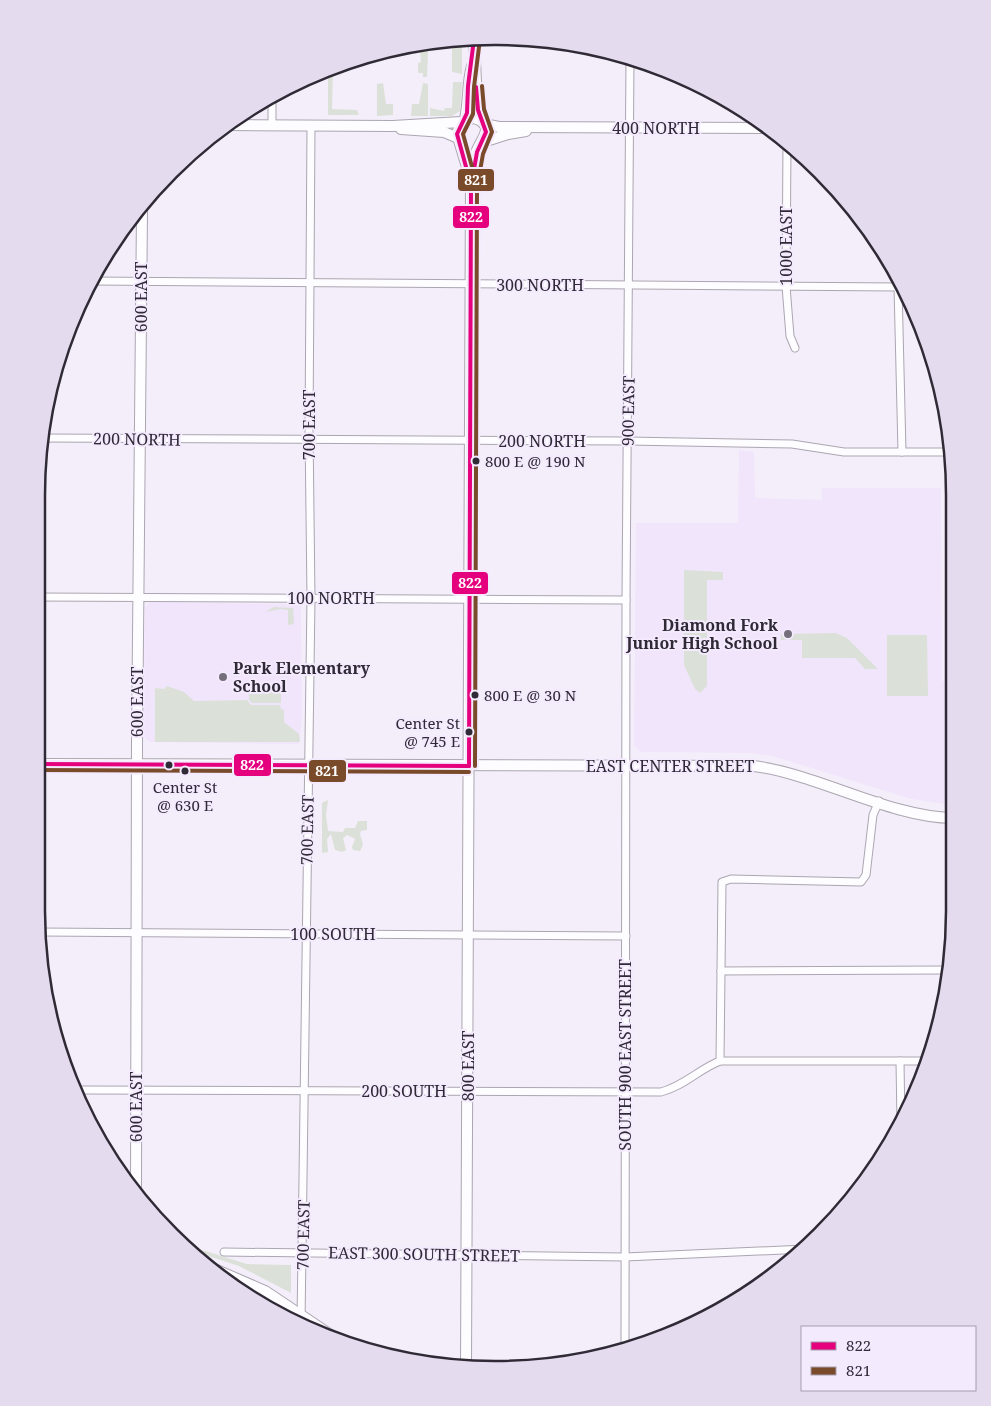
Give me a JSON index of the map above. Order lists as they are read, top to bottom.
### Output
{
  "streets": {
    "street": [
      "400 NORTH",
      "1000 EAST",
      "300 NORTH",
      "600 EAST",
      "900 EAST",
      "700 EAST",
      "200 NORTH",
      "100 NORTH",
      "EAST CENTER STREET",
      "100 SOUTH",
      "SOUTH 900 EAST STREET",
      "800 EAST",
      "200 SOUTH",
      "EAST 300 SOUTH STREET"
    ]
  },
  "crossings": [
    ["400 NORTH", "900 EAST"],
    ["1000 EAST", "300 NORTH"],
    ["300 NORTH", "600 EAST"],
    ["300 NORTH", "900 EAST"],
    ["300 NORTH", "700 EAST"],
    ["300 NORTH", "200 NORTH"],
    ["300 NORTH", "800 EAST"],
    ["600 EAST", "200 NORTH"],
    ["600 EAST", "100 NORTH"],
    ["600 EAST", "EAST CENTER STREET"],
    ["600 EAST", "100 SOUTH"],
    ["600 EAST", "200 SOUTH"],
    ["900 EAST", "200 NORTH"],
    ["900 EAST", "100 NORTH"],
    ["900 EAST", "EAST CENTER STREET"],
    ["900 EAST", "SOUTH 900 EAST STREET"],
    ["700 EAST", "200 NORTH"],
    ["700 EAST", "100 NORTH"],
    ["700 EAST", "EAST CENTER STREET"],
    ["700 EAST", "100 SOUTH"],
    ["700 EAST", "200 SOUTH"],
    ["700 EAST", "EAST 300 SOUTH STREET"],
    ["200 NORTH", "800 EAST"],
    ["100 NORTH", "800 EAST"],
    ["EAST CENTER STREET", "SOUTH 900 EAST STREET"],
    ["EAST CENTER STREET", "800 EAST"],
    ["100 SOUTH", "SOUTH 900 EAST STREET"],
    ["100 SOUTH", "800 EAST"],
    ["SOUTH 900 EAST STREET", "200 SOUTH"],
    ["SOUTH 900 EAST STREET", "EAST 300 SOUTH STREET"],
    ["800 EAST", "200 SOUTH"],
    ["800 EAST", "EAST 300 SOUTH STREET"]
  ],
  "places": [
    "800 E @ 190 N",
    "Diamond Fork Junior High School",
    "Park Elementary School",
    "800 E @ 30 N",
    "Center St @ 745 E",
    "Center St @ 630 E"
  ],
  "lines": ["transit line 821", "transit line 822"],
  "legend": ["822", "821"]
}
